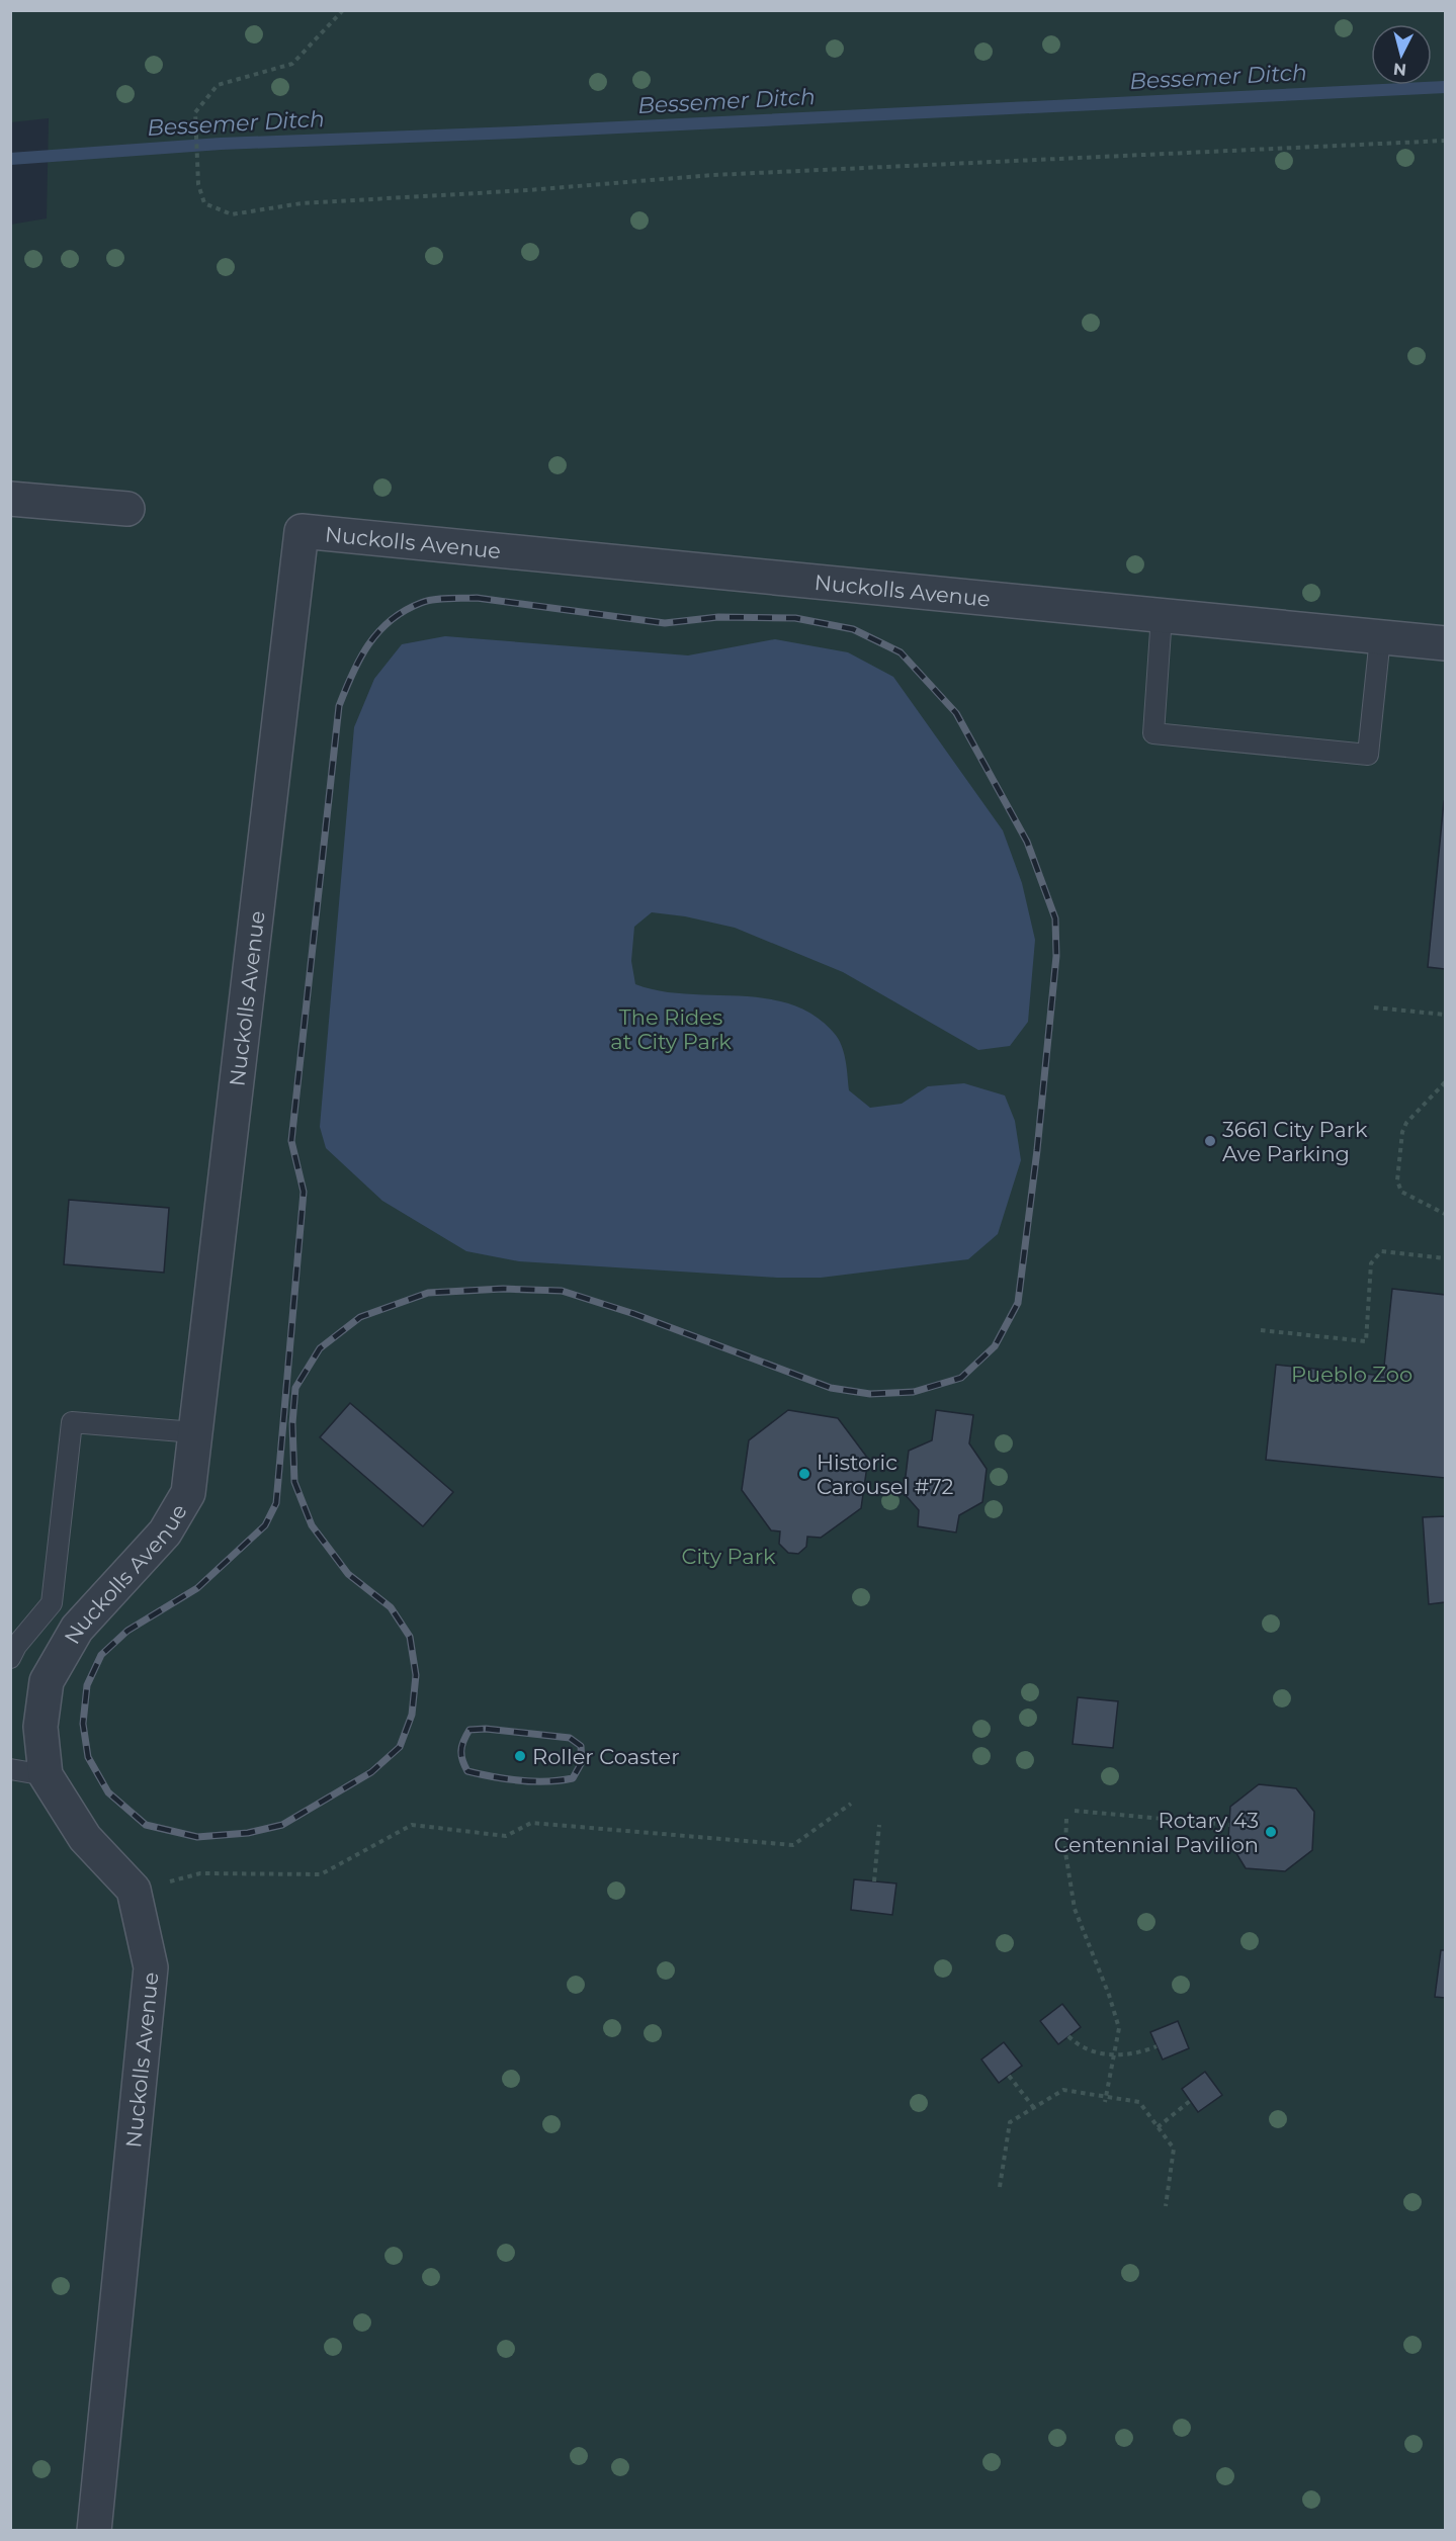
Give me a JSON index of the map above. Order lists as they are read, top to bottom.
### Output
{
  "streets": {
    "street": ["Nuckolls Avenue"]
  },
  "water": ["Bessemer Ditch"],
  "parks": ["The Rides at City Park", "Pueblo Zoo", "City Park"],
  "places": [
    "3661 City Park Ave Parking",
    "Historic Carousel #72",
    "Roller Coaster",
    "Rotary 43 Centennial Pavilion"
  ],
  "north": "bottom"
}
